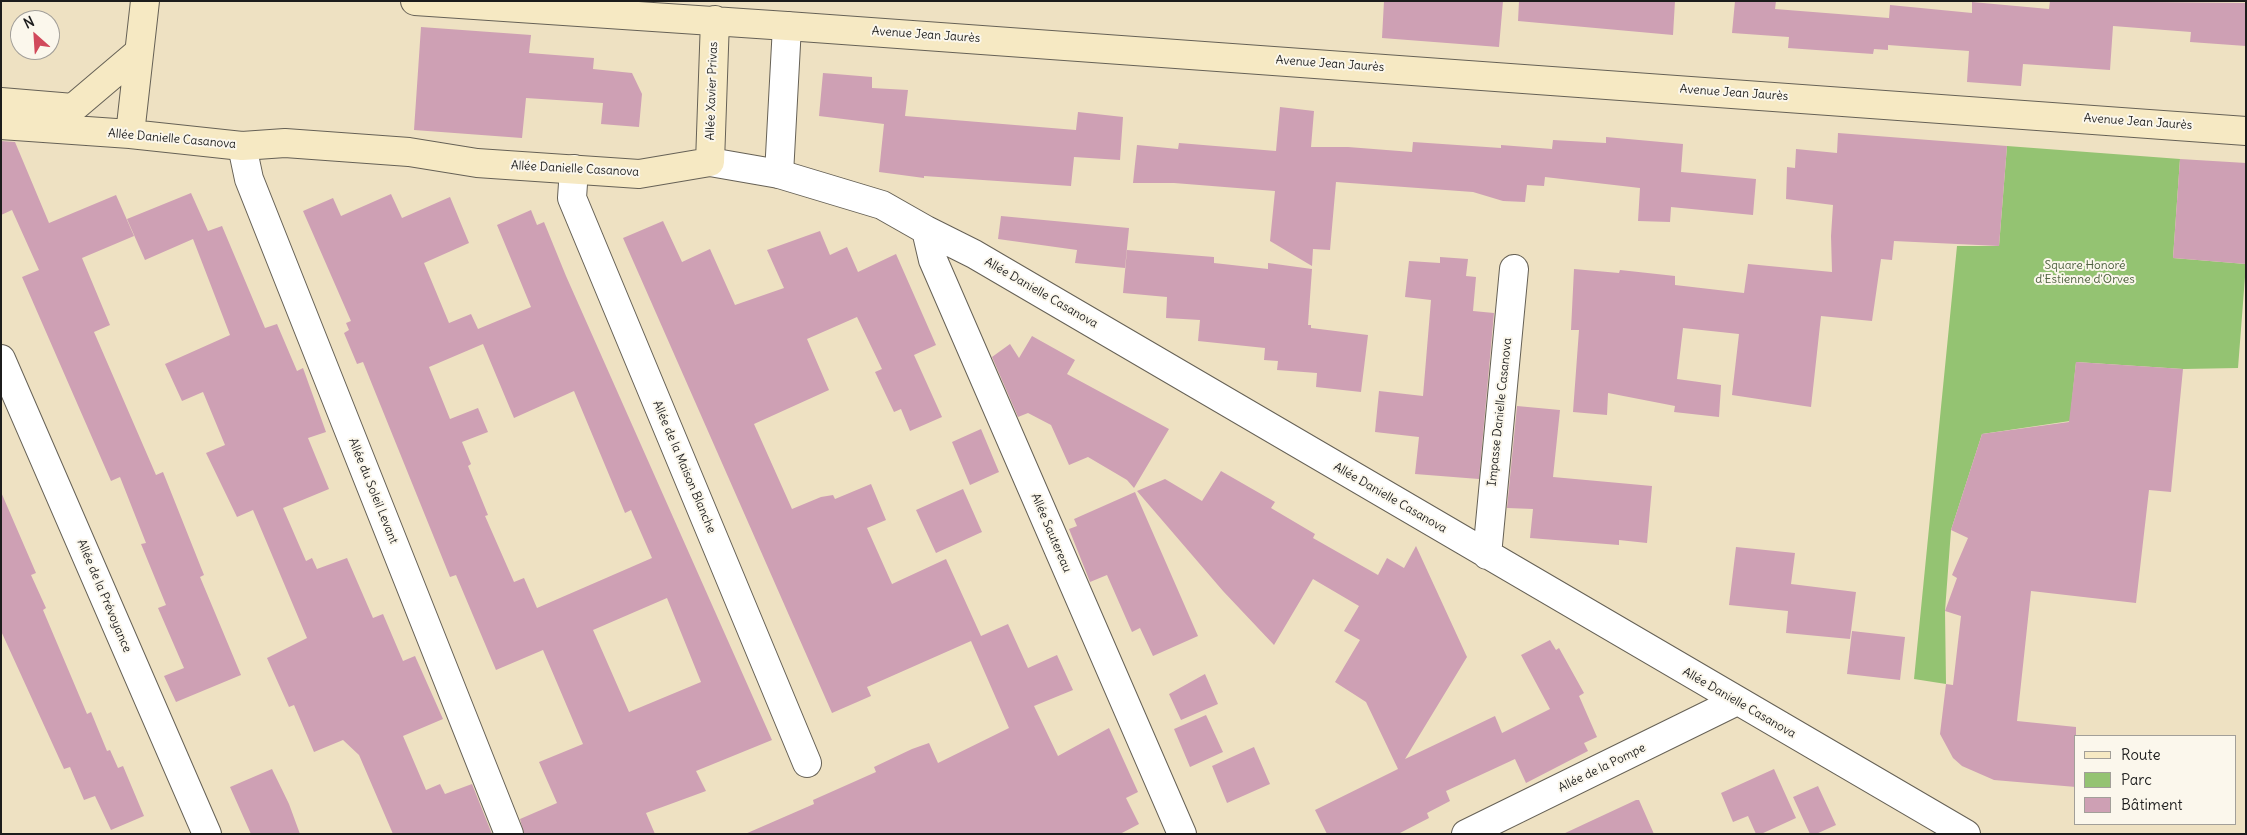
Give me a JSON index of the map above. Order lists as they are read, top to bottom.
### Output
{
  "streets": {
    "main road": ["Avenue Jean Jaurès", "Allée Xavier Privas", "Allée Danielle Casanova"],
    "street": [
      "Impasse Danielle Casanova",
      "Allée de la Maison Blanche",
      "Allée du Soleil Levant",
      "Allée Sautereau",
      "Allée de la Prévoyance",
      "Allée de la Pompe"
    ]
  },
  "crossings": [
    ["Avenue Jean Jaurès", "Allée Xavier Privas"],
    ["Allée Xavier Privas", "Allée Danielle Casanova"],
    ["Allée Danielle Casanova", "Impasse Danielle Casanova"],
    ["Allée Danielle Casanova", "Allée de la Maison Blanche"],
    ["Allée Danielle Casanova", "Allée du Soleil Levant"],
    ["Allée Danielle Casanova", "Allée Sautereau"],
    ["Allée Danielle Casanova", "Allée de la Pompe"]
  ],
  "parks": ["Square Honoré d'Estienne d'Orves"],
  "legend": ["Route", "Parc", "Bâtiment"],
  "north": "top left"
}
